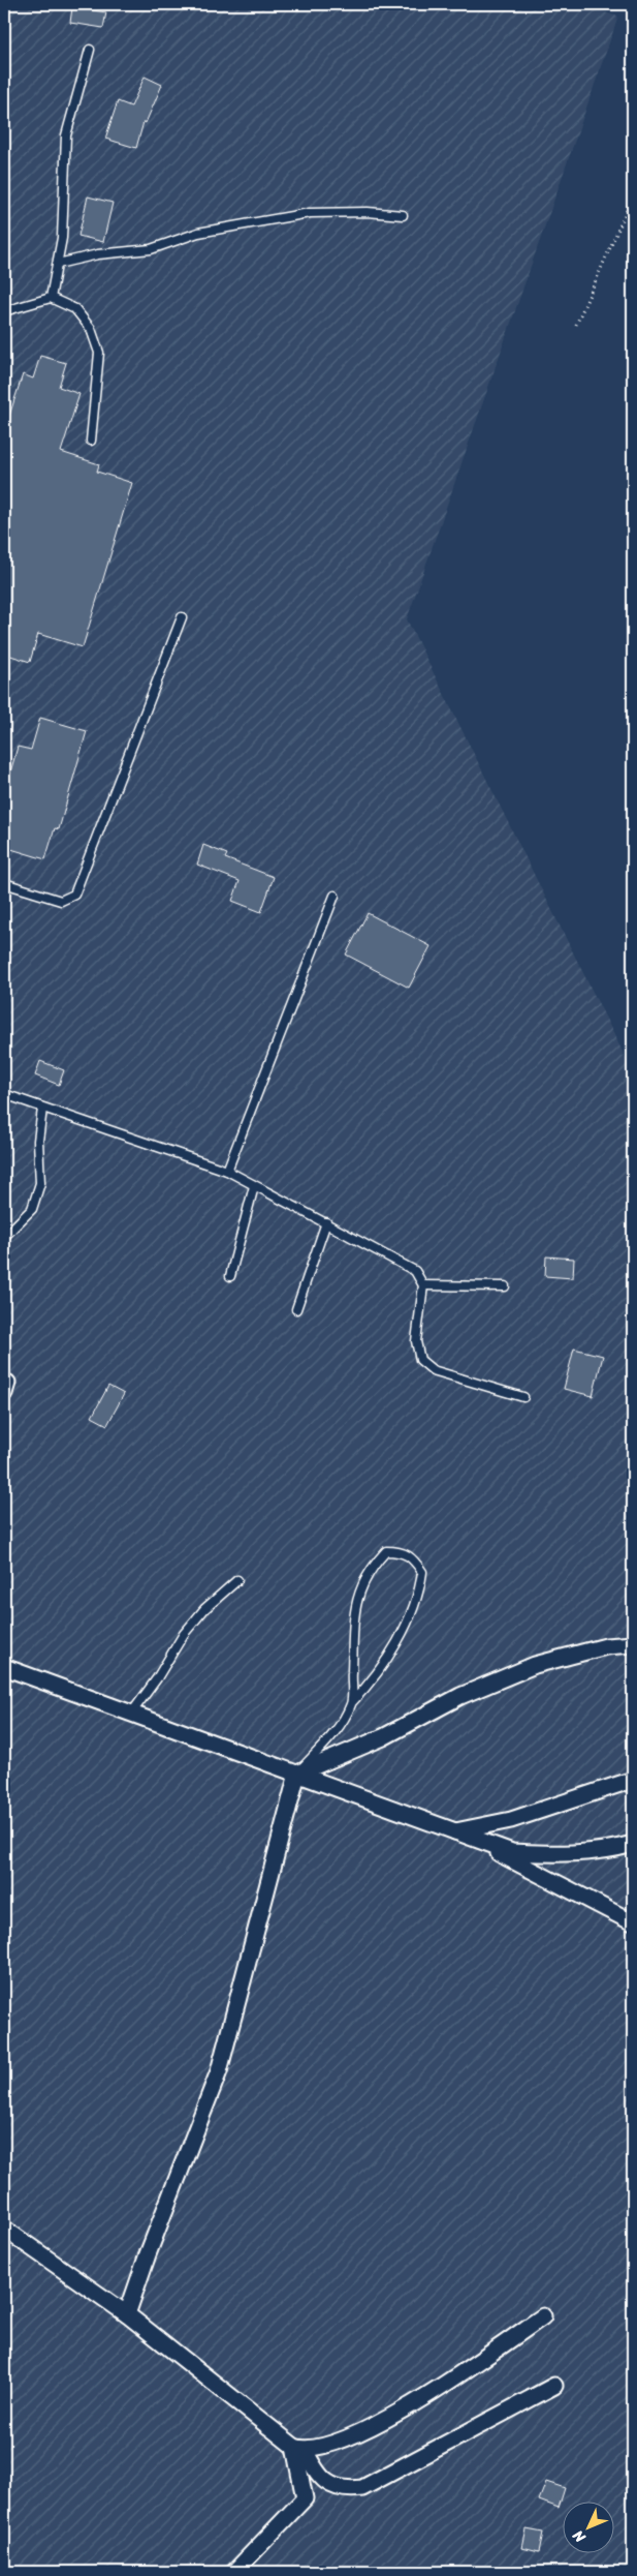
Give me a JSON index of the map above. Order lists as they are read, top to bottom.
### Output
{
  "north": "bottom left"
}
